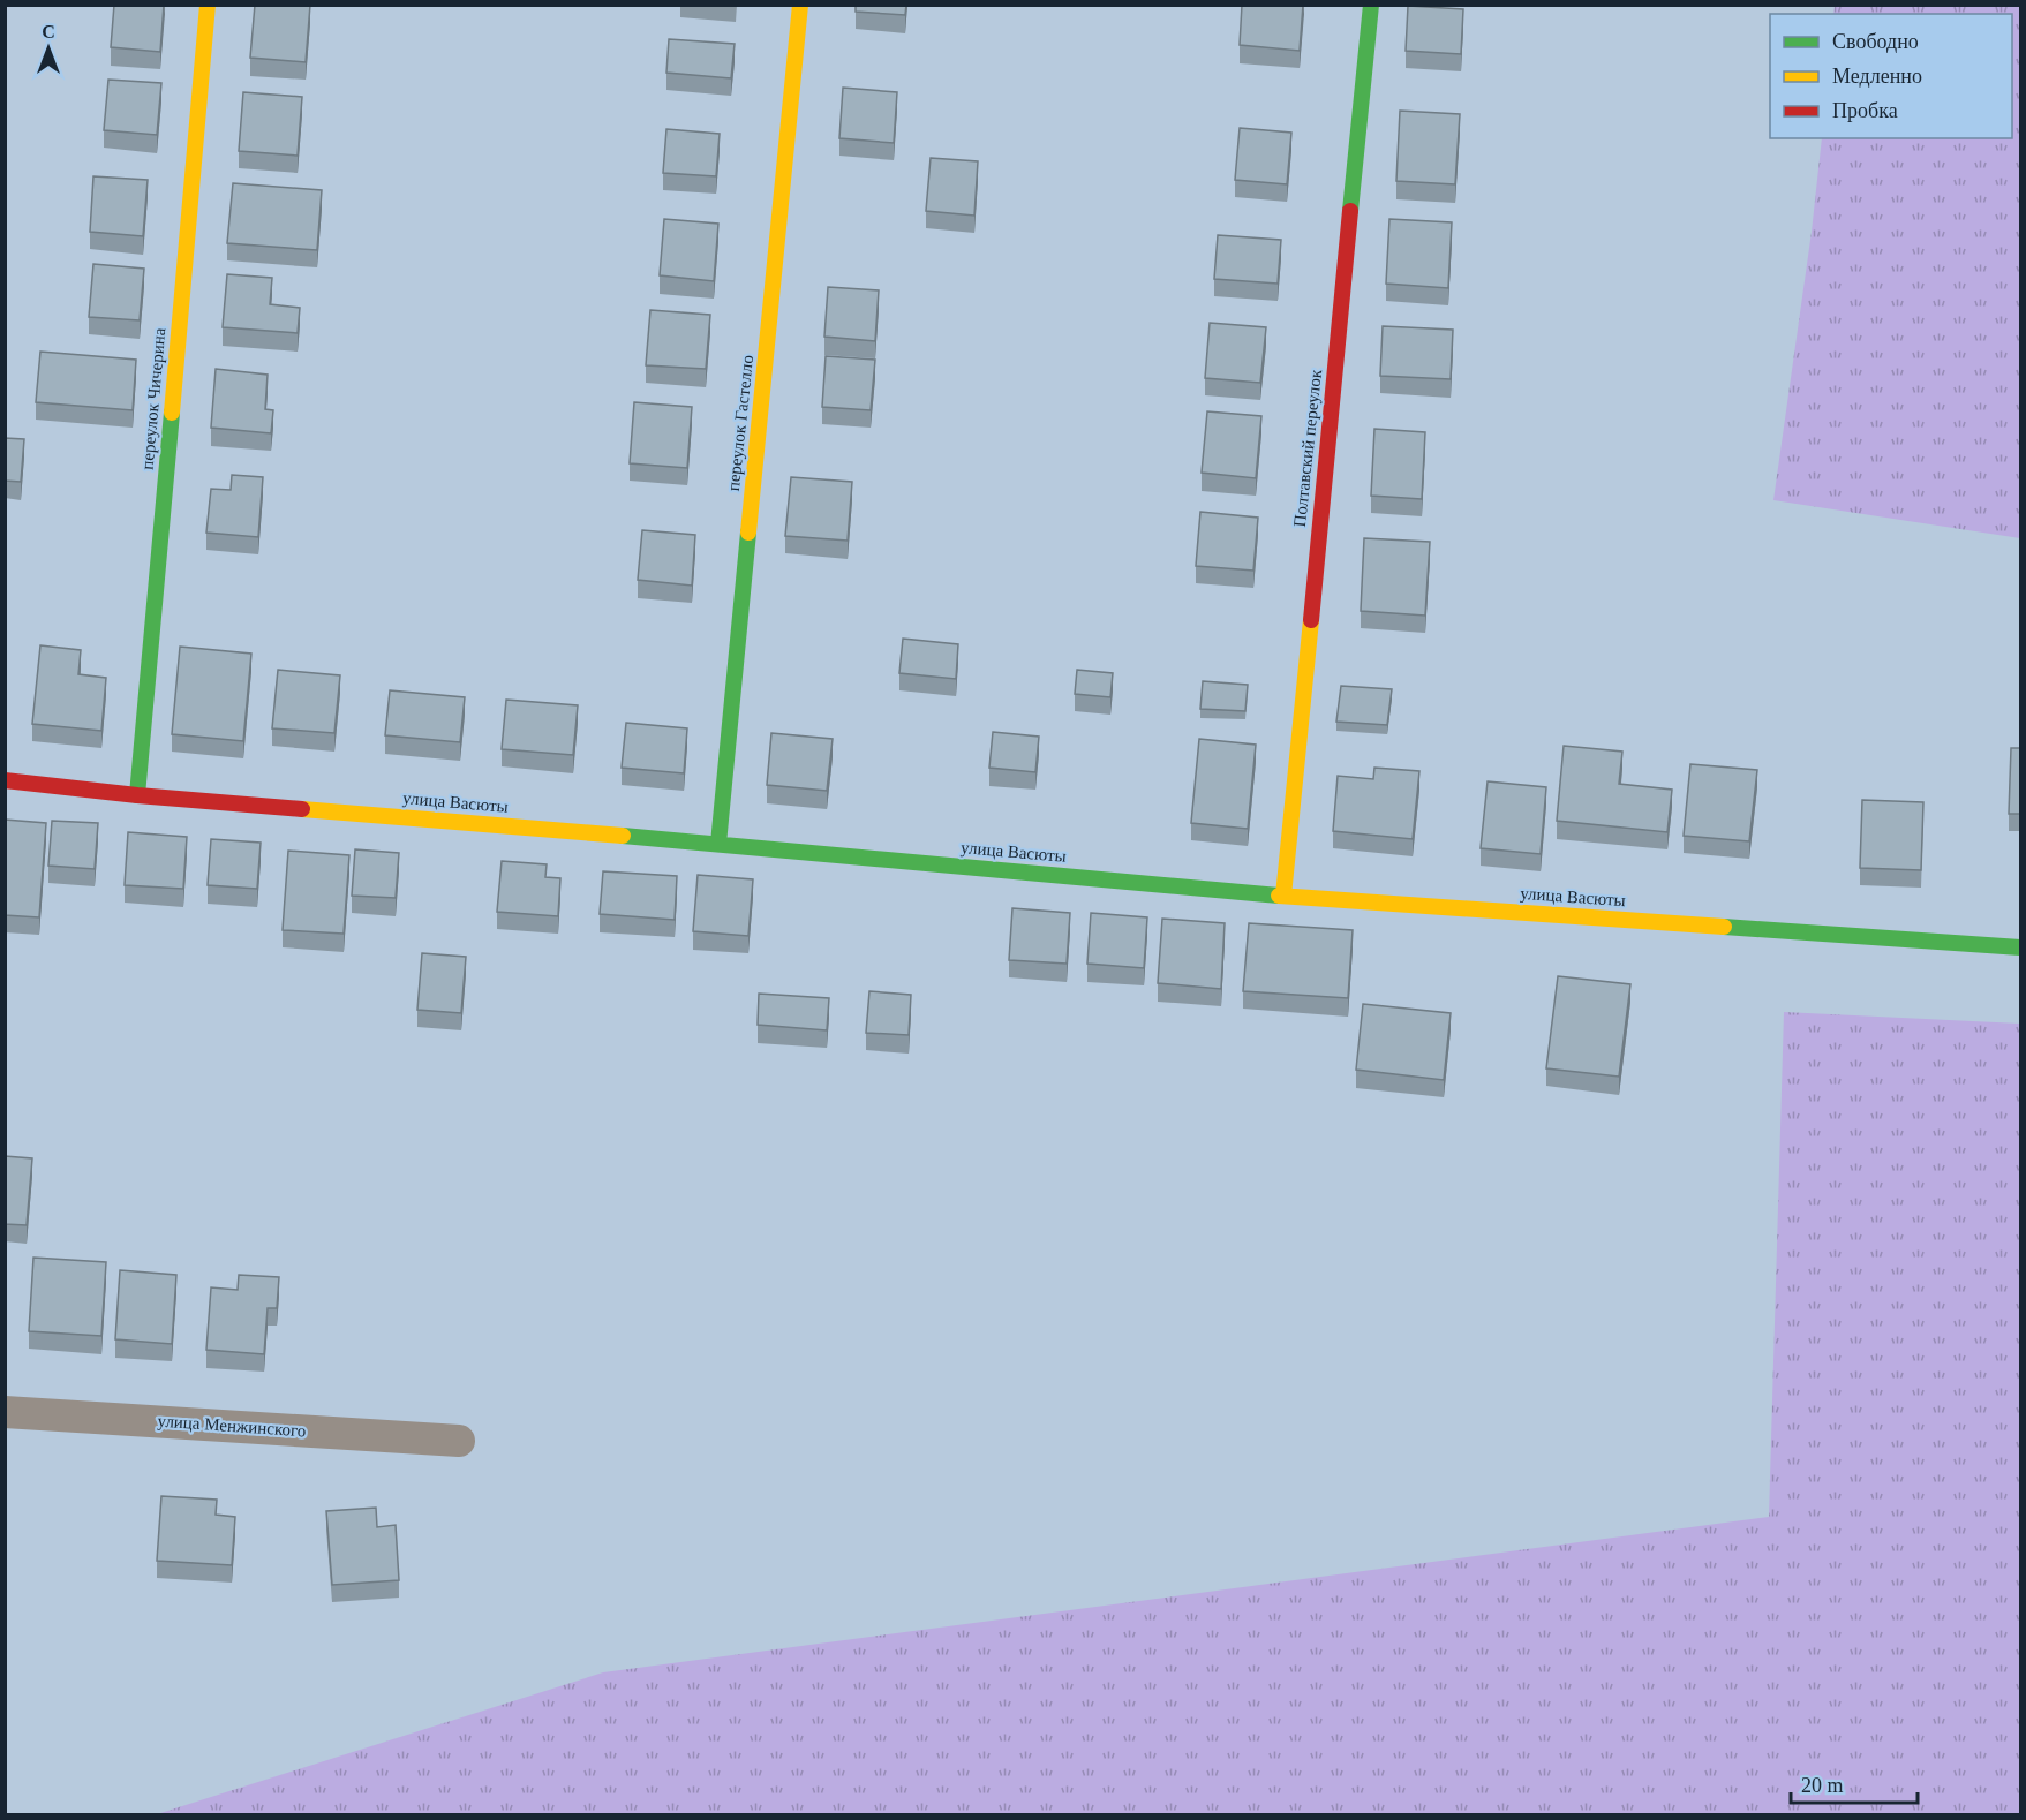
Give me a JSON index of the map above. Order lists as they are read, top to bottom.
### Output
{
  "streets": {
    "street": [
      "переулок Чичерина",
      "переулок Гастелло",
      "Полтавский переулок",
      "улица Васюты",
      "улица Менжинского"
    ]
  },
  "crossings": [
    ["переулок Чичерина", "улица Васюты"],
    ["переулок Гастелло", "улица Васюты"],
    ["Полтавский переулок", "улица Васюты"]
  ],
  "legend": ["Свободно", "Медленно", "Пробка"],
  "scale_bar": "20 m",
  "north": "top"
}
